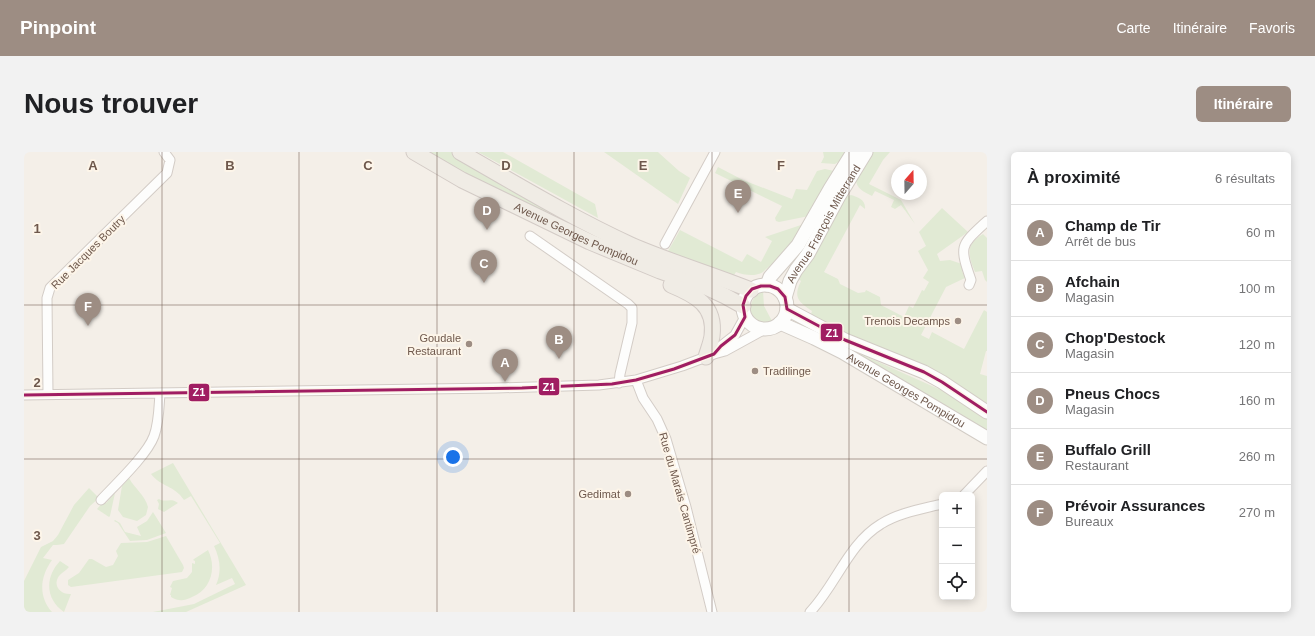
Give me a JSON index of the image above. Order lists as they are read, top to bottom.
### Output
{
  "streets": {
    "main road": ["Avenue François Mitterrand", "Avenue Georges Pompidou"],
    "street": ["Rue Jacques Boutry", "Rue du Marais Cantimpré"]
  },
  "crossings": [
    ["Avenue François Mitterrand", "Avenue Georges Pompidou"]
  ],
  "places": [
    "Trenois Decamps",
    "Goudale Restaurant",
    "Tradilinge",
    "Gedimat"
  ],
  "lines": ["transit line Z1"],
  "north": "top",
  "page": {
    "header": "Pinpoint",
    "nav": ["Carte", "Itinéraire", "Favoris"],
    "buttons": "Itinéraire",
    "title": "Nous trouver",
    "heading": ["À proximité", "6 résultats"],
    "pins": [
      "E",
      "D",
      "C",
      "F",
      "B",
      "A"
    ],
    "list": [
      {
        "mark": "A",
        "name": "Champ de Tir",
        "note": "Arrêt de bus",
        "value": "60 m"
      },
      {
        "mark": "B",
        "name": "Afchain",
        "note": "Magasin",
        "value": "100 m"
      },
      {
        "mark": "C",
        "name": "Chop'Destock",
        "note": "Magasin",
        "value": "120 m"
      },
      {
        "mark": "D",
        "name": "Pneus Chocs",
        "note": "Magasin",
        "value": "160 m"
      },
      {
        "mark": "E",
        "name": "Buffalo Grill",
        "note": "Restaurant",
        "value": "260 m"
      },
      {
        "mark": "F",
        "name": "Prévoir Assurances",
        "note": "Bureaux",
        "value": "270 m"
      }
    ],
    "map_buttons": ["+", "−"]
  },
  "grid": {
    "columns": [
      "A",
      "B",
      "C",
      "D",
      "E",
      "F"
    ],
    "rows": ["1", "2", "3"]
  }
}
